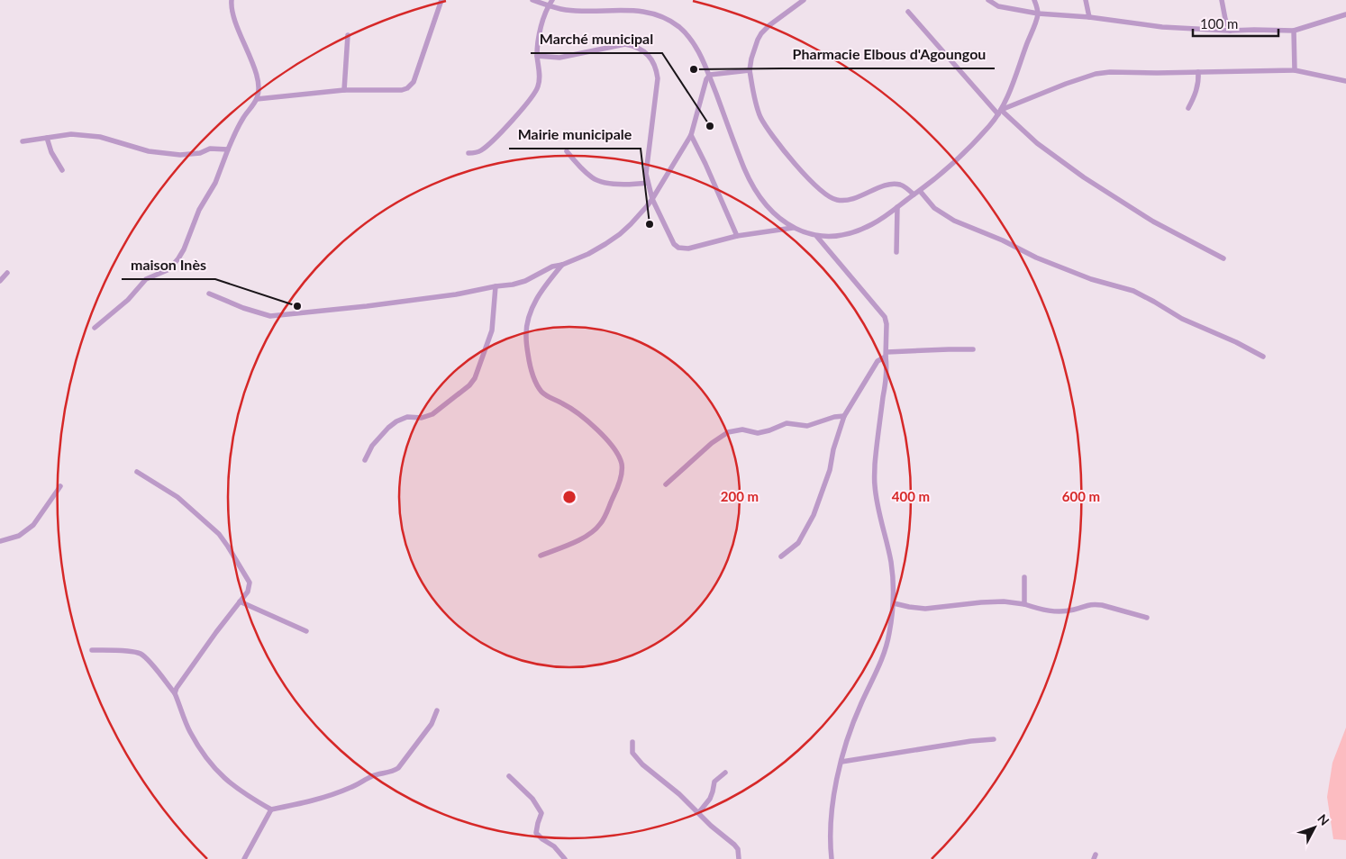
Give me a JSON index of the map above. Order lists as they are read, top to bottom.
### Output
{
  "places": [
    "Pharmacie Elbous d'Agoungou",
    "Marché municipal",
    "Mairie municipale",
    "maison Inès"
  ],
  "scale_bar": "100 m",
  "north": "top right",
  "rings": ["200 m", "400 m", "600 m"]
}
